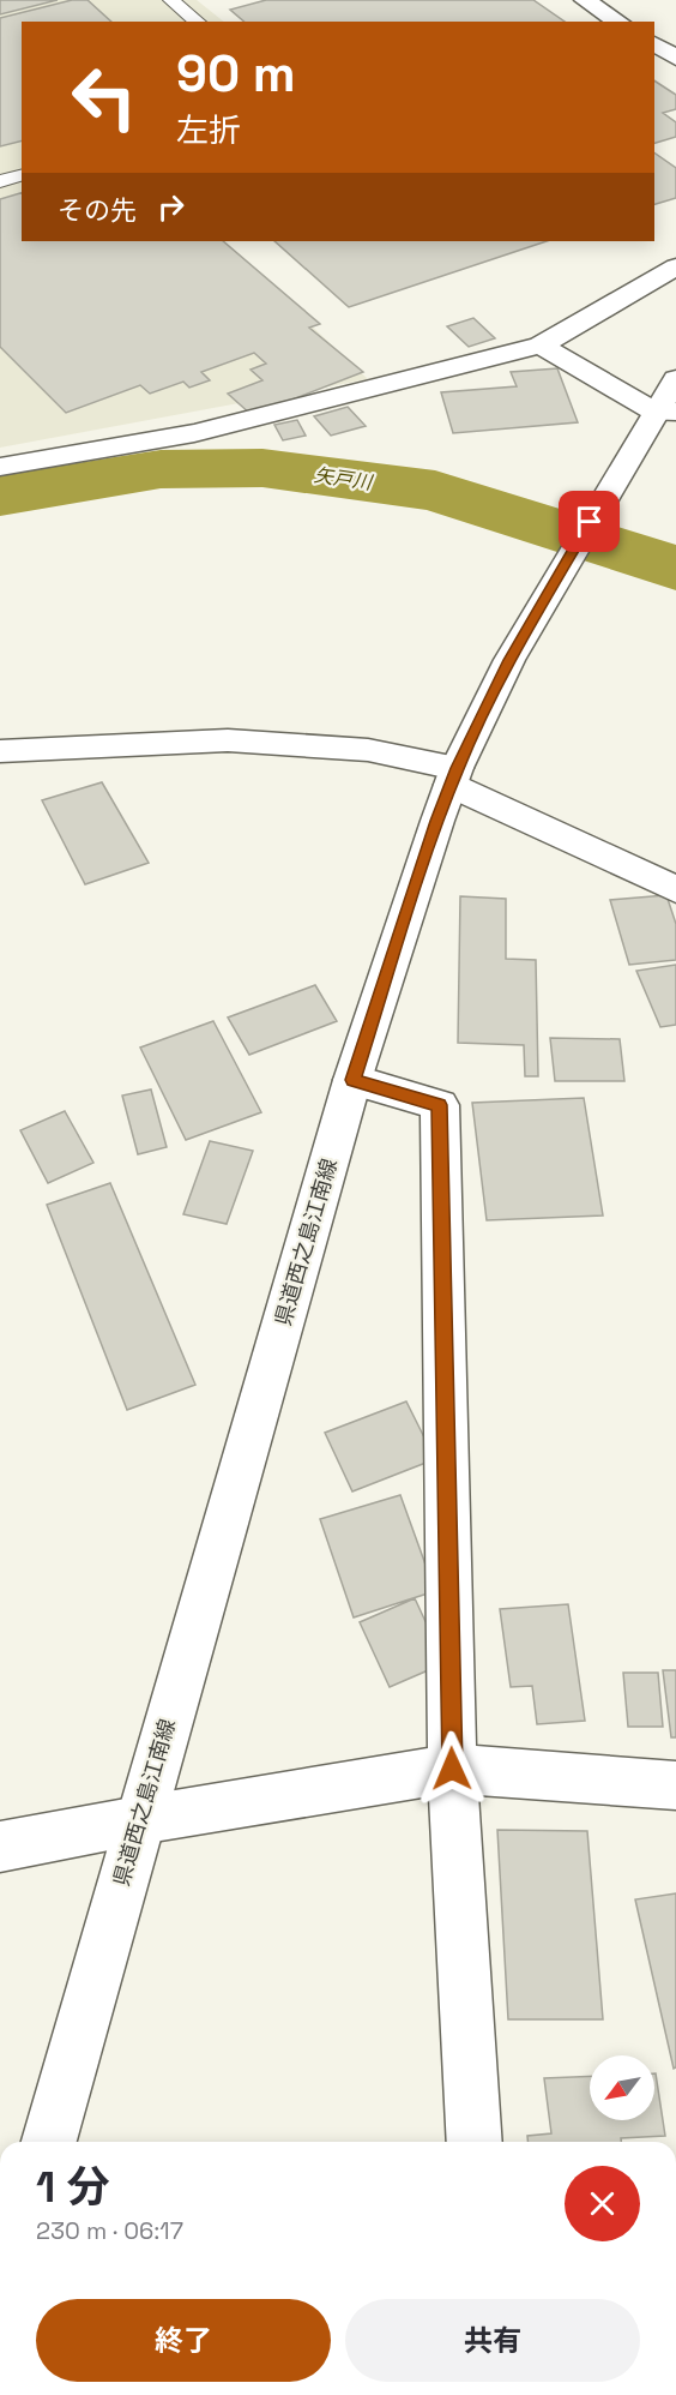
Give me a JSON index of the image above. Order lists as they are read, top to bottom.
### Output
{
  "streets": {
    "street": ["県道西之島江南線"]
  },
  "water": ["矢戸川"],
  "north": "bottom left",
  "page": {
    "turn": ["90 m", "左折"],
    "then": "その先",
    "heading": ["1 分", "230 m · 06:17"],
    "buttons": ["終了", "共有"]
  }
}
